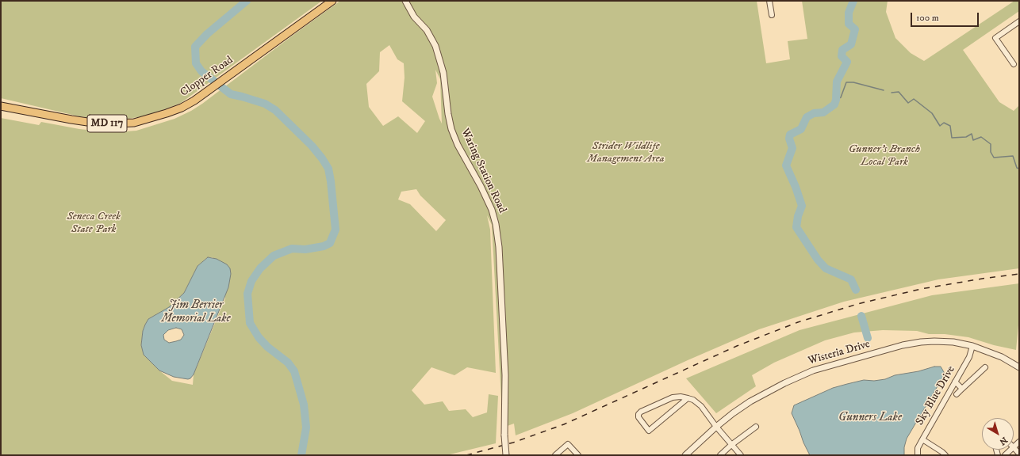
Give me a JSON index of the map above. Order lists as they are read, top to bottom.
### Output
{
  "streets": {
    "main road": ["Clopper Road", "MD 117"],
    "street": ["Waring Station Road", "Wisteria Drive", "Sky Blue Drive"]
  },
  "crossings": [
    ["Wisteria Drive", "Sky Blue Drive"]
  ],
  "water": ["Jim Berrier Memorial Lake", "Gunners Lake"],
  "parks": ["Strider Wildlife Management Area", "Gunner's Branch Local Park", "Seneca Creek State Park"],
  "scale_bar": "100 m",
  "north": "bottom right"
}
